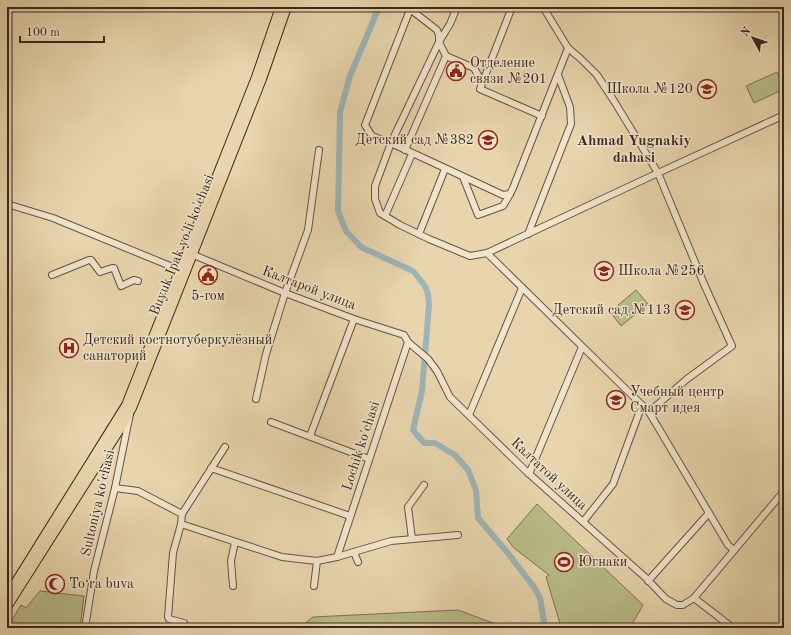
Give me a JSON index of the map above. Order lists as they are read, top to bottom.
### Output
{
  "streets": {
    "main road": ["Buyuk Ipak yo'li ko'chasi"],
    "street": [
      "Калтарой улица",
      "Lochik ko'chasi",
      "Калтатой улица",
      "Sultoniya ko'chasi"
    ]
  },
  "crossings": [
    ["Buyuk Ipak yo'li ko'chasi", "Калтарой улица"],
    ["Buyuk Ipak yo'li ko'chasi", "Sultoniya ko'chasi"],
    ["Калтарой улица", "Lochik ko'chasi"],
    ["Калтарой улица", "Калтатой улица"]
  ],
  "districts": ["Ahmad Yugnakiy dahasi"],
  "places": {
    "public building": ["Отделение связи №201", "5-гом"],
    "school or university": [
      "Школа №120",
      "Детский сад №382",
      "Школа №256",
      "Детский сад №113",
      "Учебный центр Смарт идея"
    ],
    "hospital": ["Детский костнотуберкулёзный санаторий"],
    "sports": ["Югнаки"],
    "mosque": ["To‘ra buva"]
  },
  "scale_bar": "100 m",
  "north": "top left"
}
